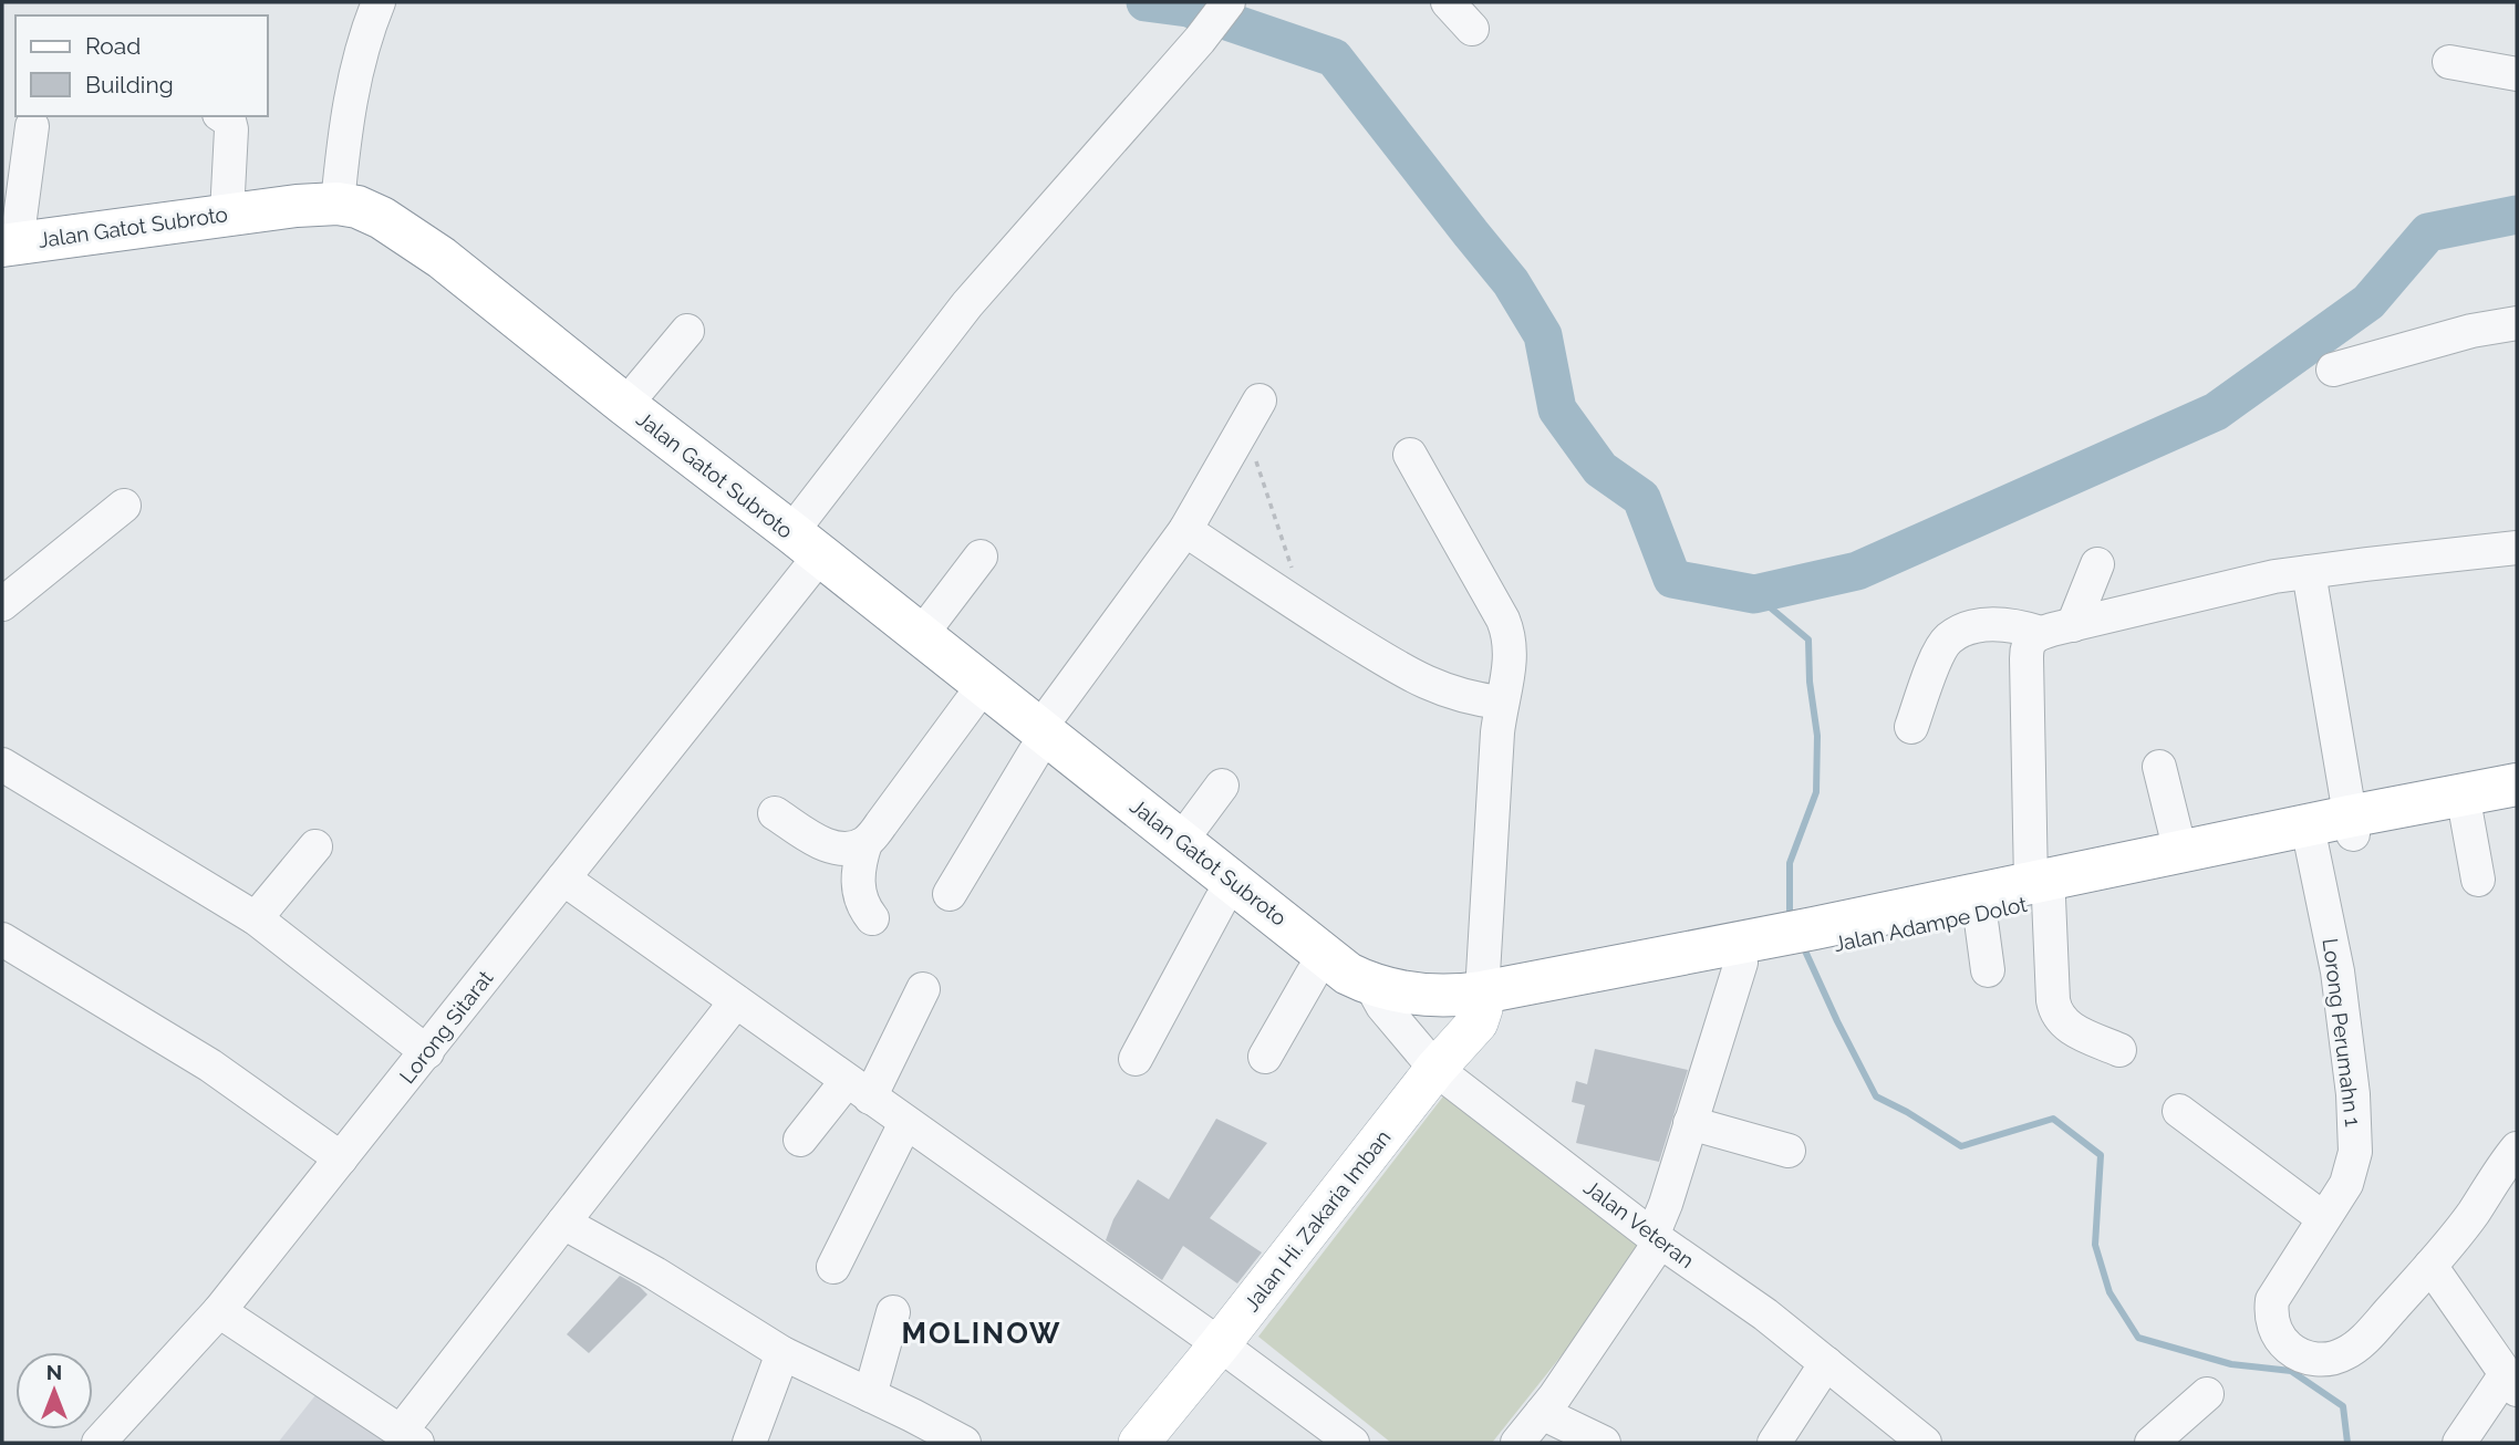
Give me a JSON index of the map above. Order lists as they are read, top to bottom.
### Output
{
  "streets": {
    "highway": ["Jalan Gatot Subroto", "Jalan Adampe Dolot"],
    "main road": ["Jalan Hi. Zakaria Imban"],
    "street": ["Lorong Sitarat", "Lorong Perumahn 1", "Jalan Veteran"]
  },
  "crossings": [
    ["Jalan Gatot Subroto", "Jalan Adampe Dolot"],
    ["Jalan Gatot Subroto", "Lorong Sitarat"],
    ["Jalan Gatot Subroto", "Jalan Veteran"],
    ["Jalan Adampe Dolot", "Lorong Perumahn 1"],
    ["Jalan Adampe Dolot", "Jalan Hi. Zakaria Imban"],
    ["Jalan Adampe Dolot", "Jalan Veteran"],
    ["Jalan Hi. Zakaria Imban", "Jalan Veteran"]
  ],
  "districts": ["MOLINOW"],
  "legend": ["Road", "Building"],
  "north": "top"
}
